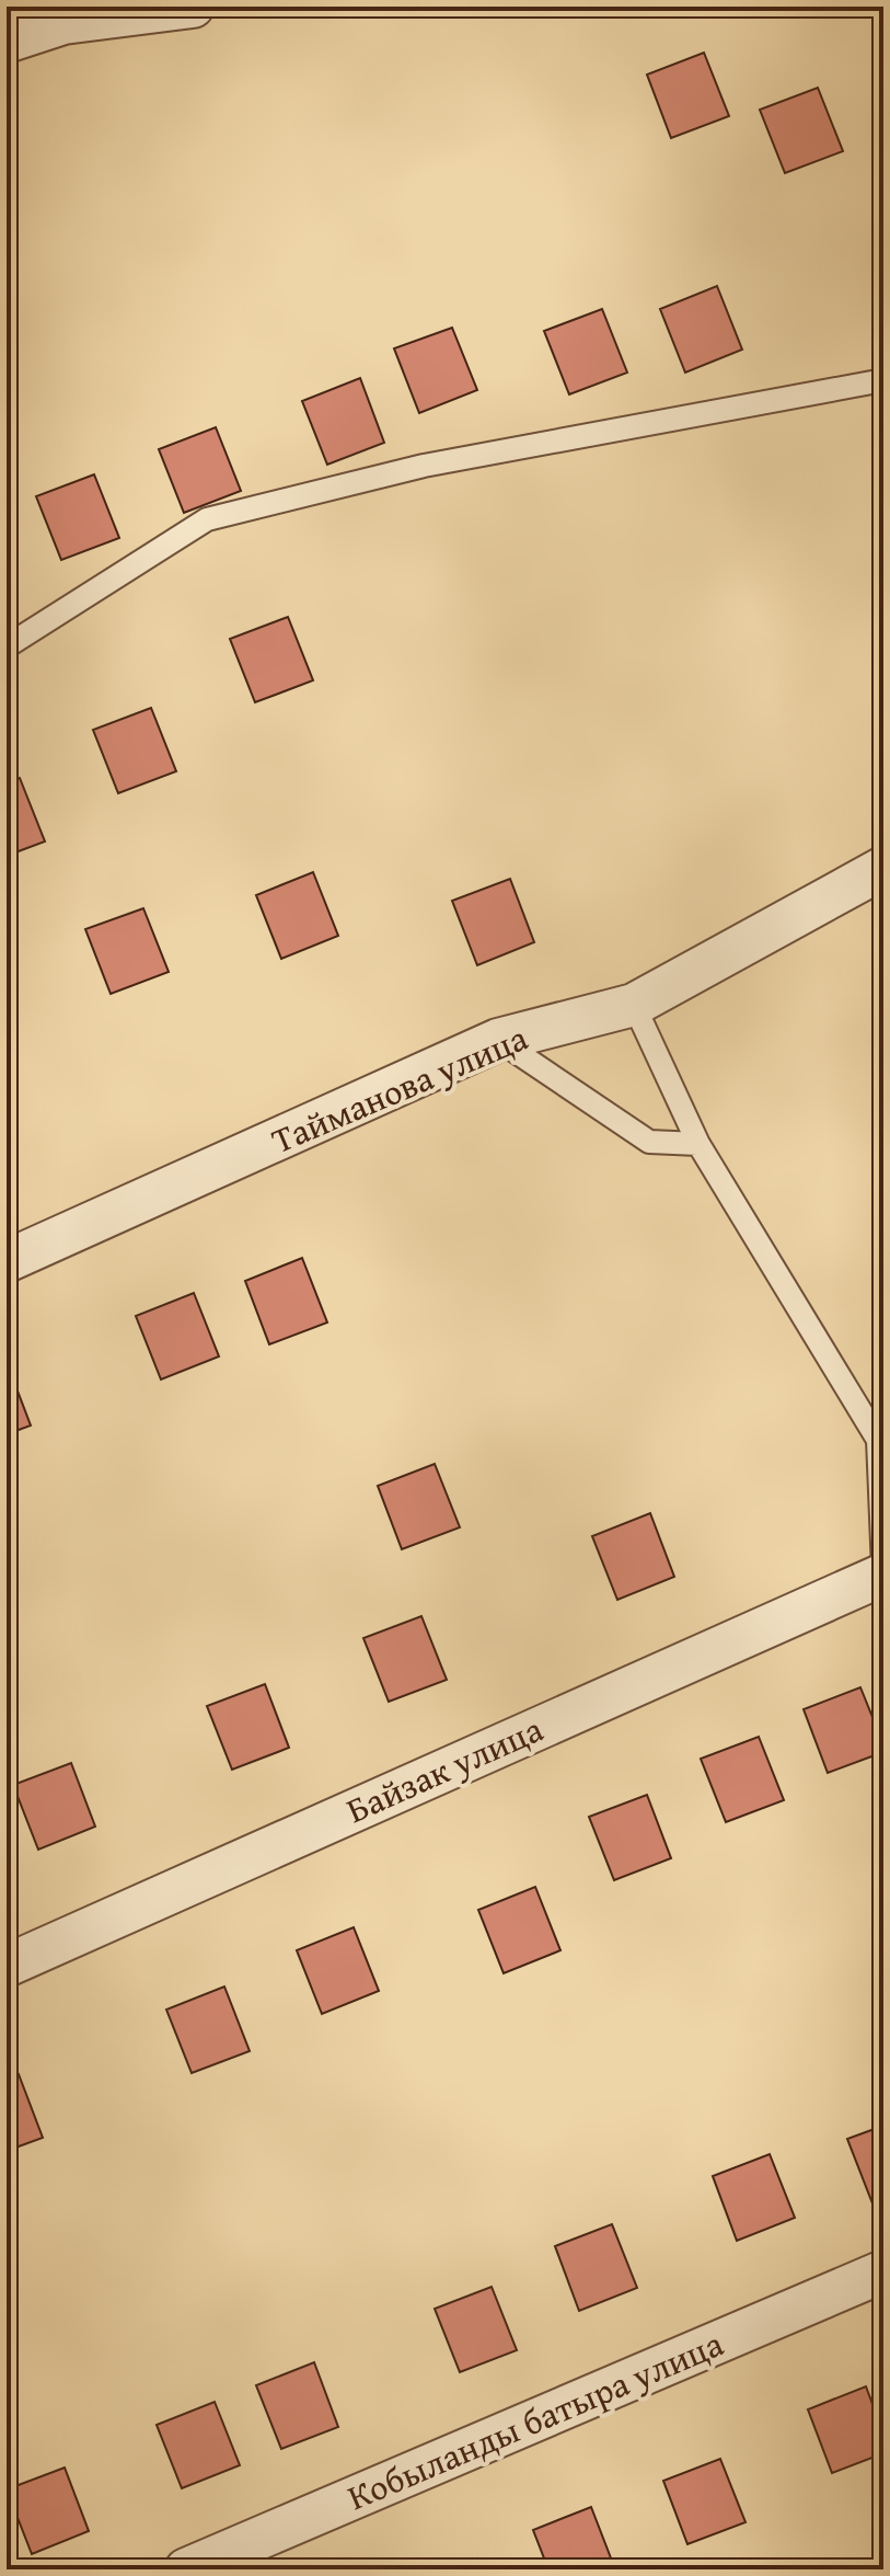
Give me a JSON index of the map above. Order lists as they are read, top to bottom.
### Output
{
  "streets": {
    "street": ["Тайманова улица", "Байзак улица", "Кобыланды батыра улица"]
  }
}
